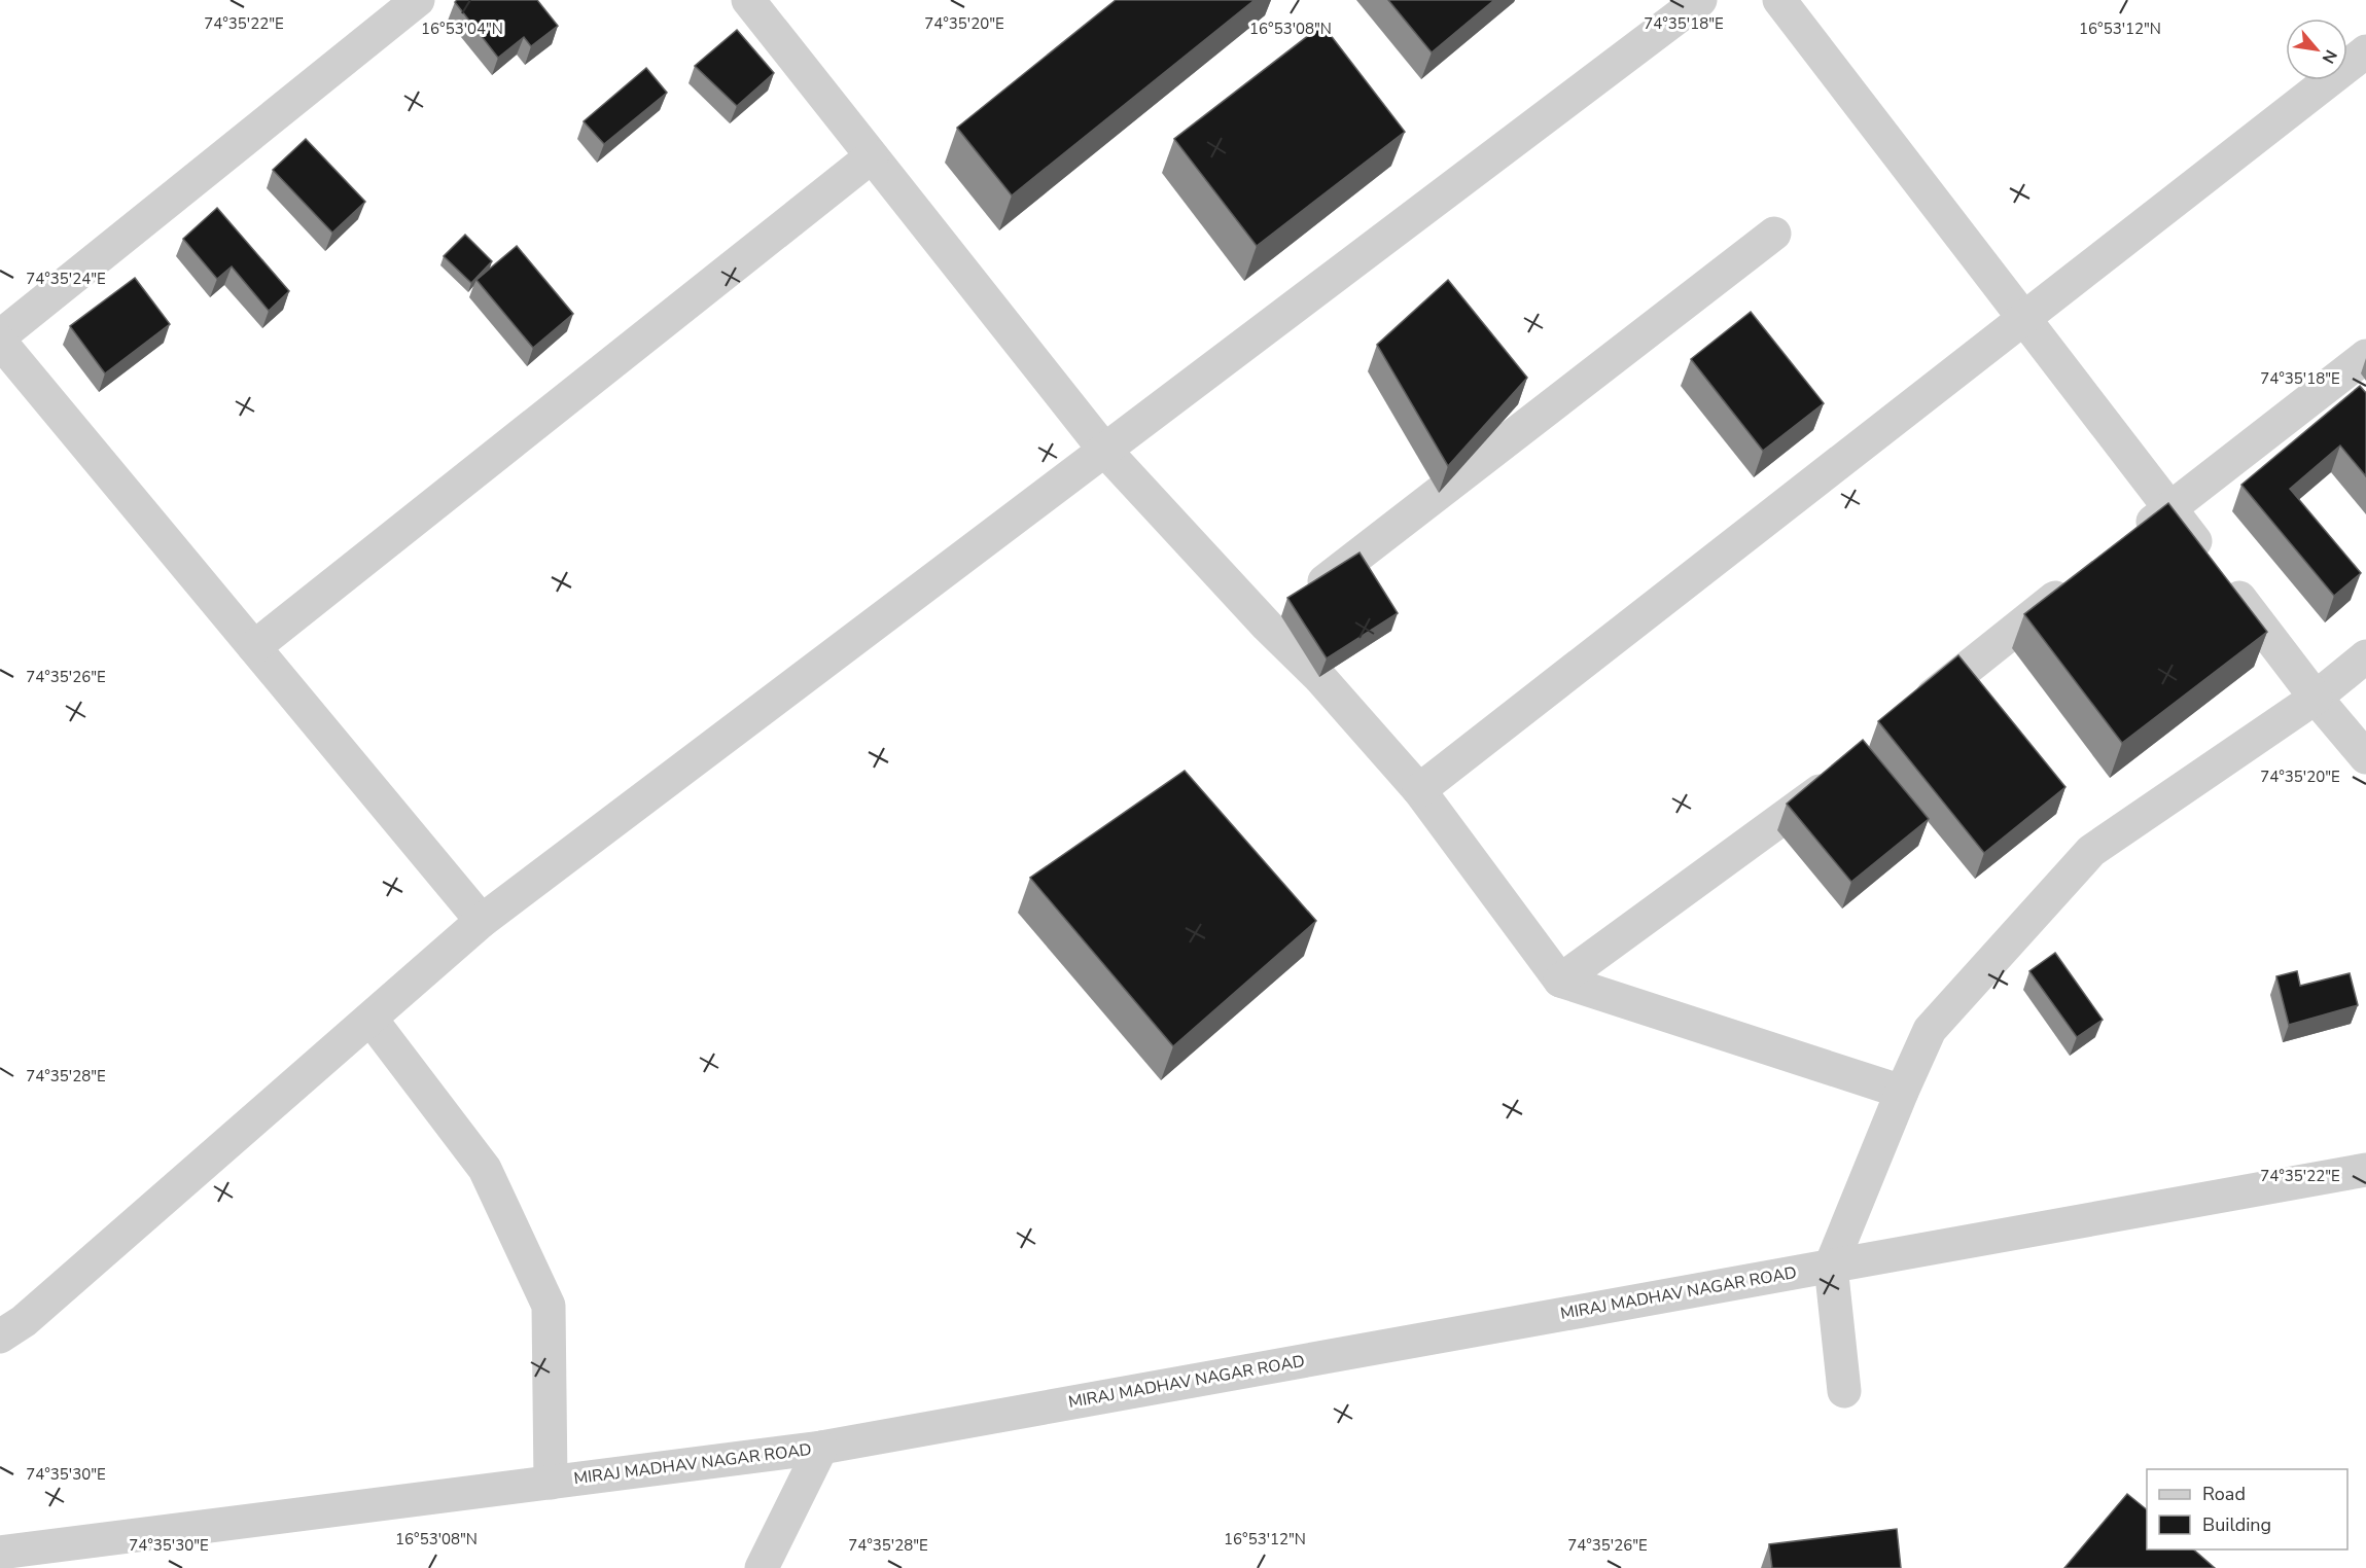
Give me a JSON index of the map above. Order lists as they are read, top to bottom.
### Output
{
  "streets": {
    "street": ["MIRAJ MADHAV NAGAR ROAD"]
  },
  "legend": ["Road", "Building"],
  "north": "bottom right",
  "coordinates": [
    "74°35'22\"E",
    "74°35'20\"E",
    "74°35'18\"E",
    "16°53'04\"N",
    "16°53'08\"N",
    "16°53'12\"N",
    "74°35'24\"E",
    "74°35'26\"E",
    "74°35'28\"E",
    "74°35'30\"E"
  ]
}
